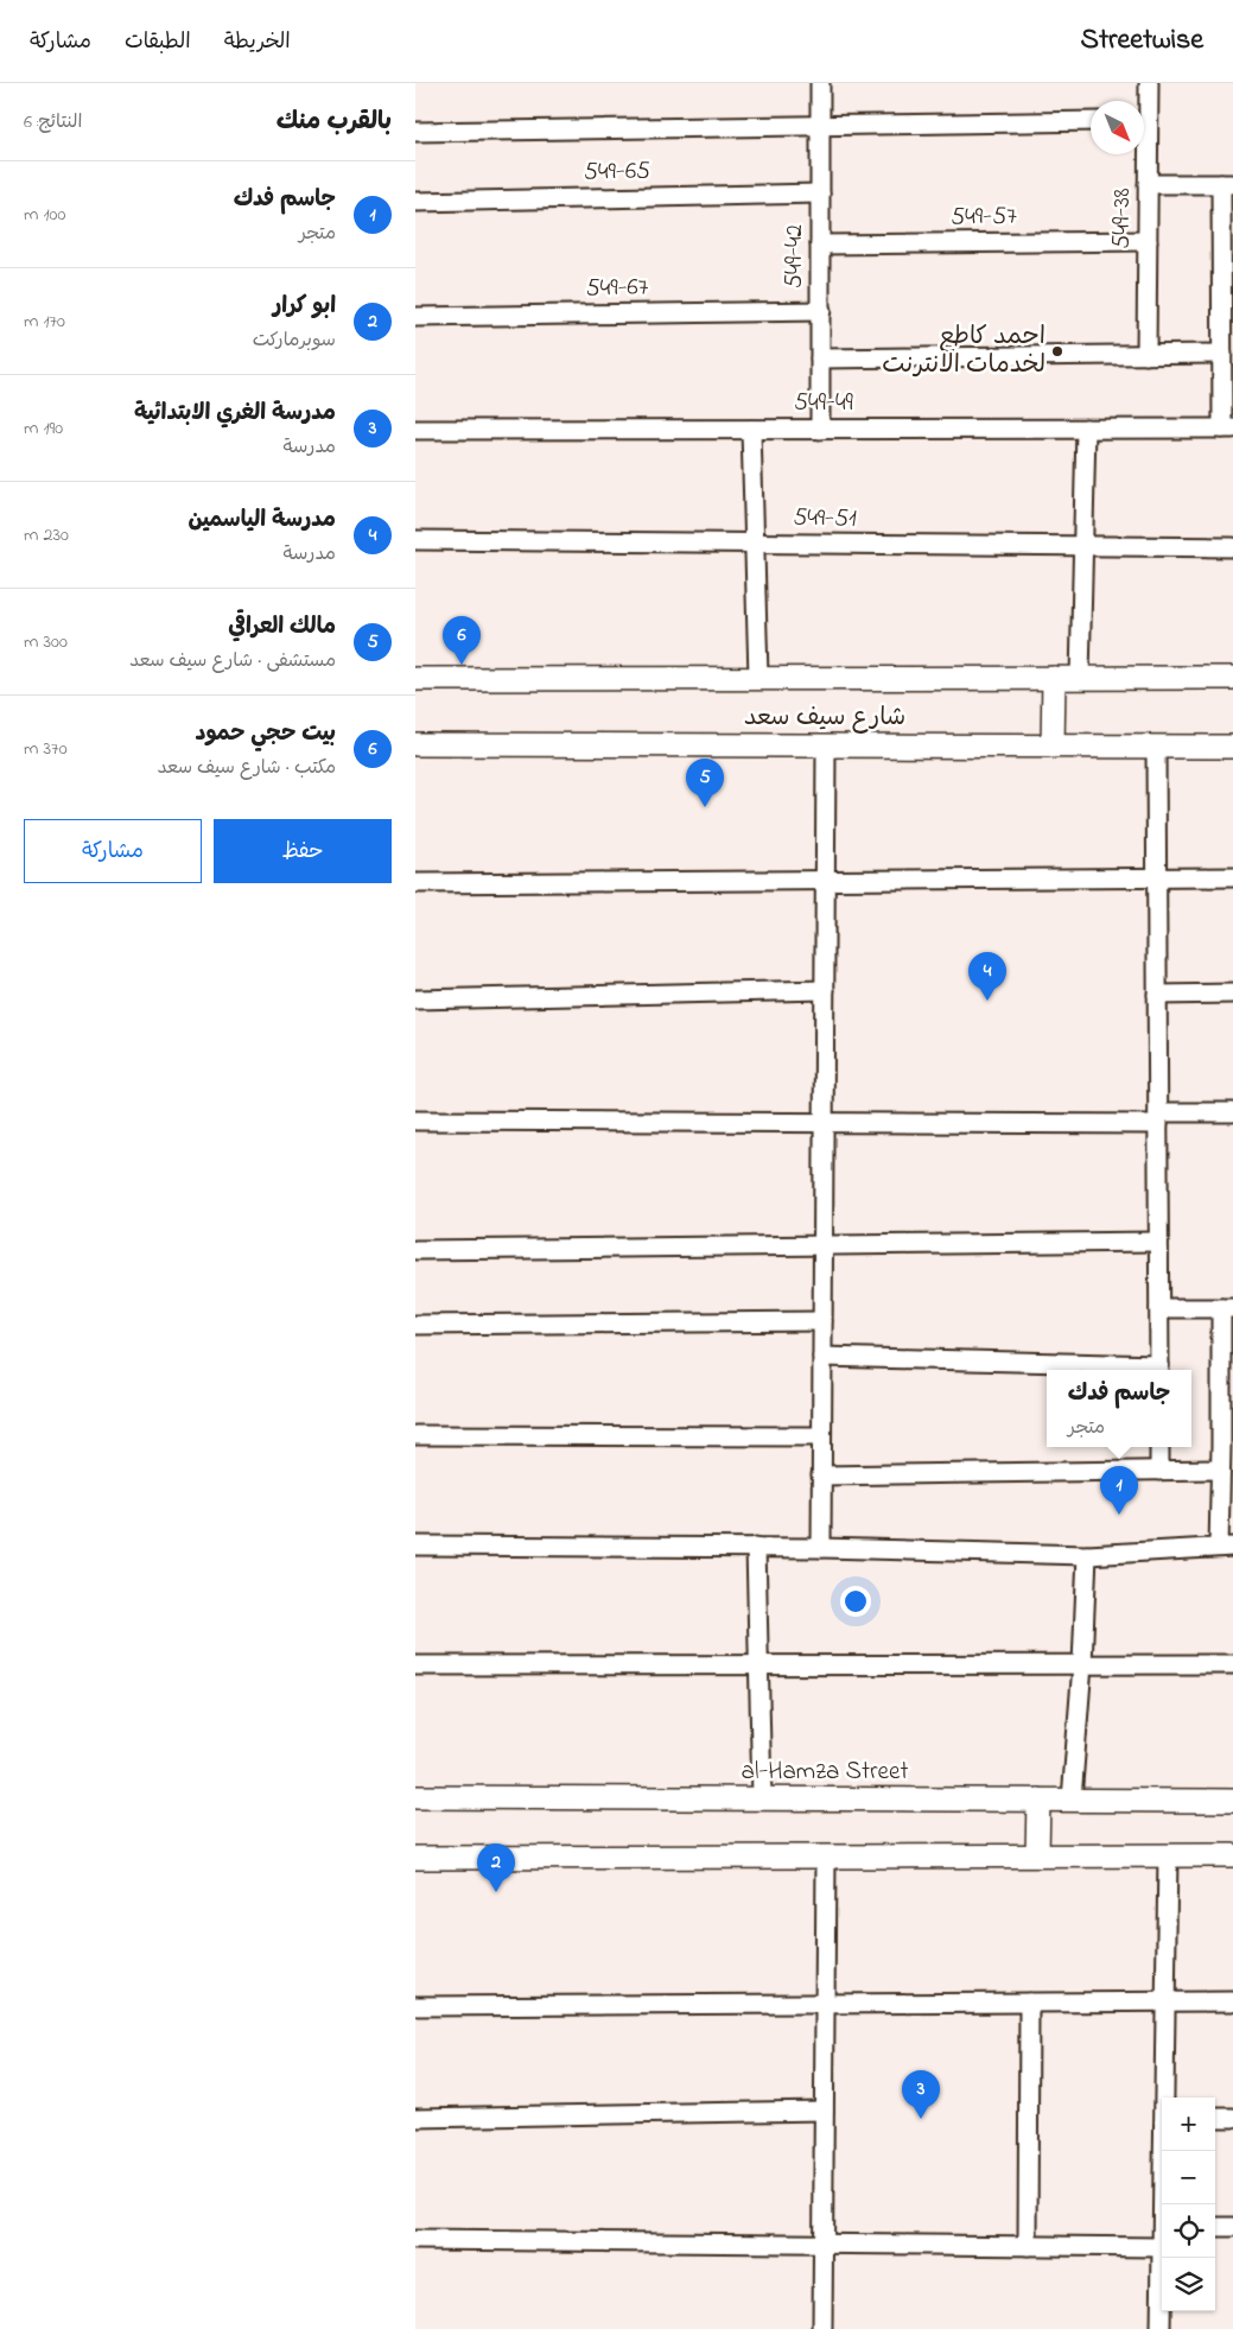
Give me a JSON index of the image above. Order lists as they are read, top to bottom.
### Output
{
  "streets": {
    "street": [
      "549-65",
      "549-57",
      "549-38",
      "549-42",
      "549-67",
      "549-49",
      "549-51",
      "شارع سيف سعد",
      "al-Hamza Street"
    ]
  },
  "crossings": [
    ["549-65", "549-42"],
    ["549-57", "549-38"],
    ["549-57", "549-42"],
    ["549-42", "549-67"],
    ["549-42", "549-49"]
  ],
  "places": ["احمد كاطع لخدمات الانترنت"],
  "north": "bottom right",
  "page": {
    "header": "Streetwise",
    "nav": ["الخريطة", "الطبقات", "مشاركة"],
    "heading": ["بالقرب منك", "النتائج: 6"],
    "list": [
      {
        "mark": "1",
        "name": "جاسم فدك",
        "note": "متجر",
        "value": "100 m"
      },
      {
        "mark": "2",
        "name": "ابو كرار",
        "note": "سوبرماركت",
        "value": "170 m"
      },
      {
        "mark": "3",
        "name": "مدرسة الغري الابتدائية",
        "note": "مدرسة",
        "value": "190 m"
      },
      {
        "mark": "4",
        "name": "مدرسة الياسمين",
        "note": "مدرسة",
        "value": "230 m"
      },
      {
        "mark": "5",
        "name": "مالك العراقي",
        "note": "مستشفى · شارع سيف سعد",
        "value": "300 m"
      },
      {
        "mark": "6",
        "name": "بيت حجي حمود",
        "note": "مكتب · شارع سيف سعد",
        "value": "370 m"
      }
    ],
    "pins": [
      "6",
      "5",
      "4",
      "1",
      "2",
      "3"
    ],
    "buttons": ["حفظ", "مشاركة"],
    "popup": ["جاسم فدك", "متجر"],
    "map_buttons": ["+", "−"]
  }
}
